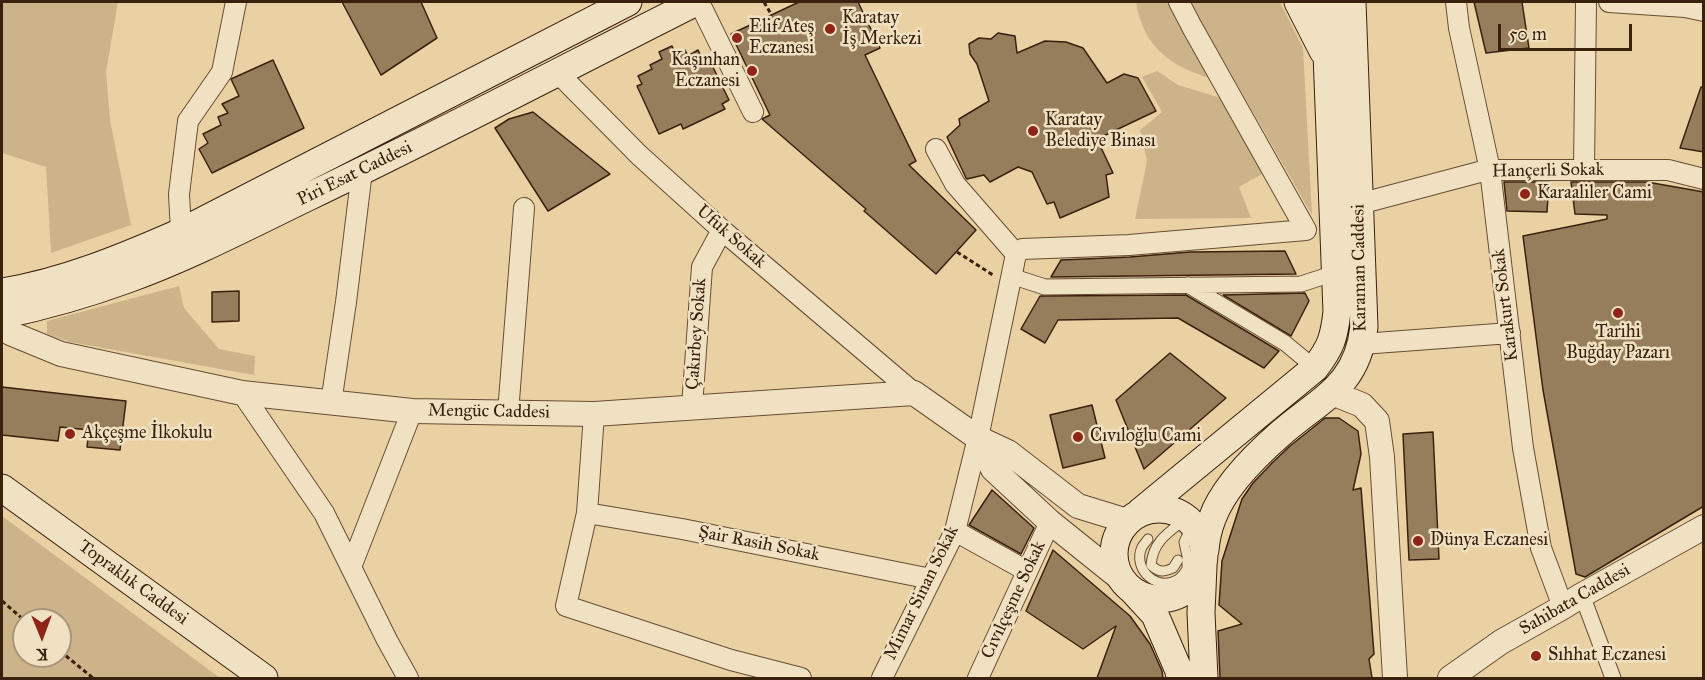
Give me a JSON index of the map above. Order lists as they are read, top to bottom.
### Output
{
  "streets": {
    "main road": ["Piri Esat Caddesi", "Karaman Caddesi", "Topraklık Caddesi"],
    "street": [
      "Hançerli Sokak",
      "Ufuk Sokak",
      "Karakurt Sokak",
      "Çakırbey Sokak",
      "Mengüc Caddesi",
      "Şair Rasih Sokak",
      "Mimar Sinan Sokak",
      "Cıvılçeşme Sokak",
      "Sahibata Caddesi"
    ]
  },
  "crossings": [
    ["Hançerli Sokak", "Karaman Caddesi"],
    ["Hançerli Sokak", "Karakurt Sokak"],
    ["Piri Esat Caddesi", "Ufuk Sokak"],
    ["Ufuk Sokak", "Çakırbey Sokak"],
    ["Ufuk Sokak", "Mengüc Caddesi"],
    ["Karakurt Sokak", "Sahibata Caddesi"],
    ["Çakırbey Sokak", "Mengüc Caddesi"],
    ["Şair Rasih Sokak", "Mimar Sinan Sokak"]
  ],
  "places": [
    "Karatay İş Merkezi",
    "Elif Ateş Eczanesi",
    "Kaşınhan Eczanesi",
    "Karatay Belediye Binası",
    "Karaaliler Cami",
    "Tarihi Buğday Pazarı",
    "Akçeşme İlkokulu",
    "Cıvıloğlu Cami",
    "Dünya Eczanesi",
    "Sıhhat Eczanesi"
  ],
  "scale_bar": "50 m",
  "north": "bottom"
}
